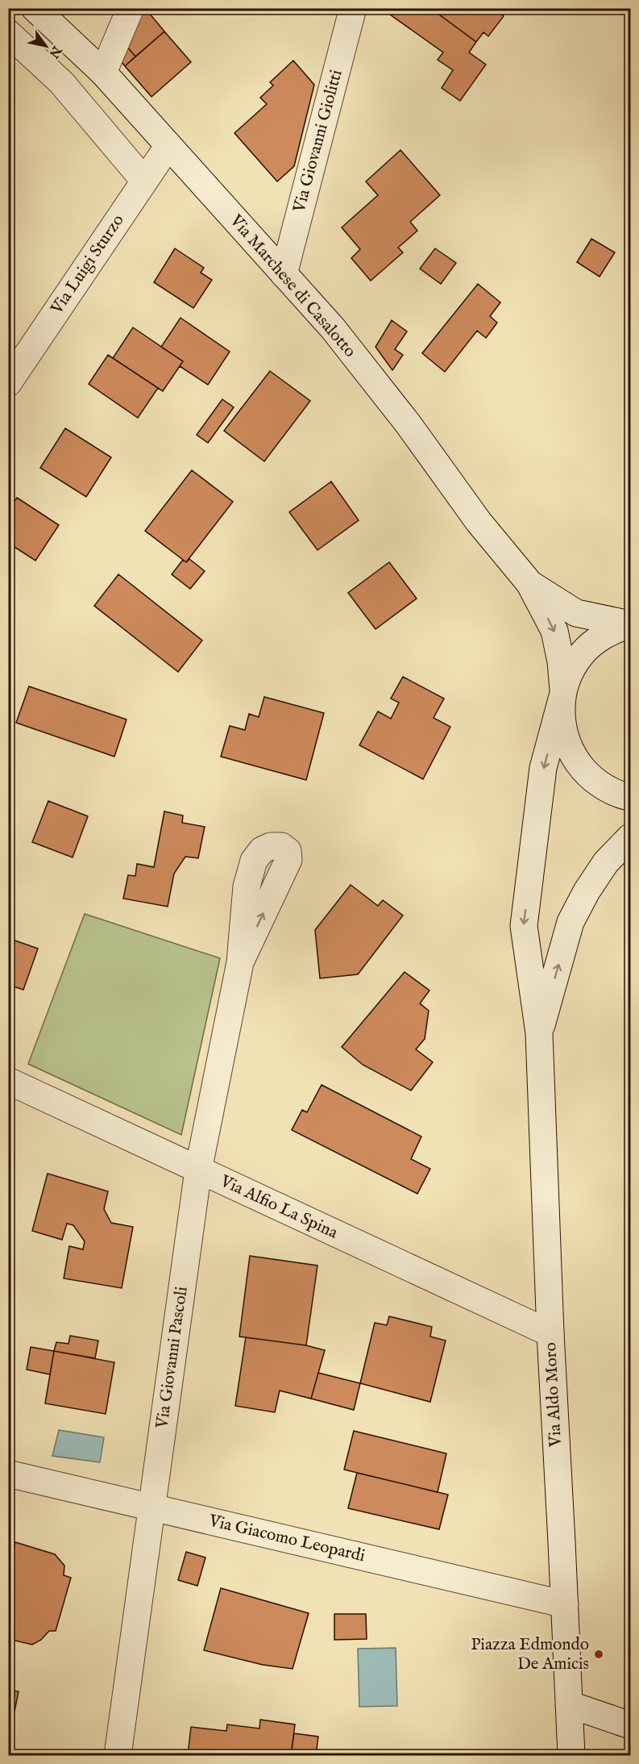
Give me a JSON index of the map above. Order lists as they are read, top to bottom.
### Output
{
  "streets": {
    "street": [
      "Via Giovanni Giolitti",
      "Via Luigi Sturzo",
      "Via Marchese di Casalotto",
      "Via Alfio La Spina",
      "Via Giovanni Pascoli",
      "Via Aldo Moro",
      "Via Giacomo Leopardi"
    ]
  },
  "crossings": [
    ["Via Giovanni Giolitti", "Via Marchese di Casalotto"],
    ["Via Luigi Sturzo", "Via Marchese di Casalotto"],
    ["Via Alfio La Spina", "Via Giovanni Pascoli"],
    ["Via Alfio La Spina", "Via Aldo Moro"],
    ["Via Giovanni Pascoli", "Via Giacomo Leopardi"],
    ["Via Aldo Moro", "Via Giacomo Leopardi"]
  ],
  "places": ["Piazza Edmondo De Amicis"],
  "north": "bottom right"
}
